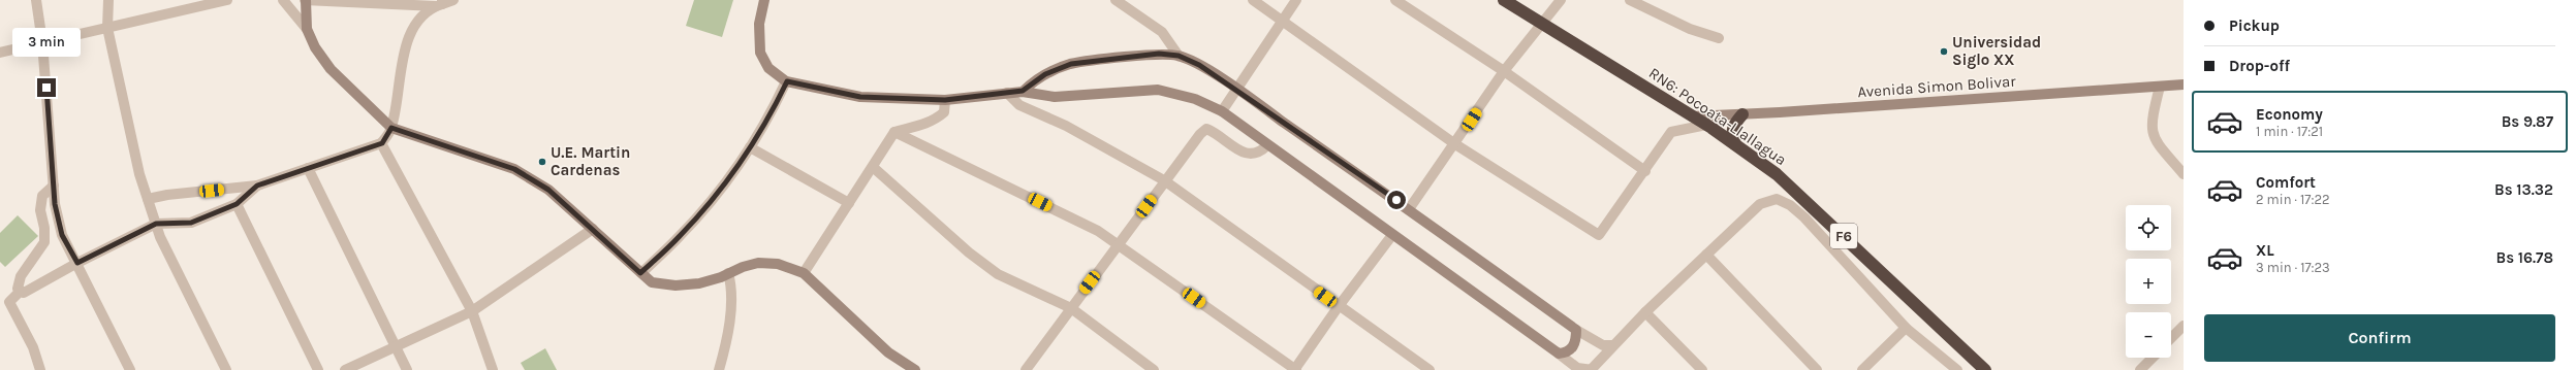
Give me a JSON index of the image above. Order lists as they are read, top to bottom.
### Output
{
  "streets": {
    "highway": ["RN6: Pocoata-Llallagua", "F6"],
    "street": ["Avenida Simon Bolivar"]
  },
  "crossings": [
    ["Avenida Simon Bolivar", "RN6: Pocoata-Llallagua"]
  ],
  "places": ["Universidad Siglo XX", "U.E. Martin Cardenas"],
  "page": {
    "banner": ["Pickup", "Drop-off"],
    "bubble": "3 min",
    "list": [
      {
        "name": "Economy",
        "note": "1 min · 17:21",
        "value": "Bs 9.87"
      },
      {
        "name": "Comfort",
        "note": "2 min · 17:22",
        "value": "Bs 13.32"
      },
      {
        "name": "XL",
        "note": "3 min · 17:23",
        "value": "Bs 16.78"
      }
    ],
    "map_buttons": ["+", "−"],
    "buttons": "Confirm"
  }
}
